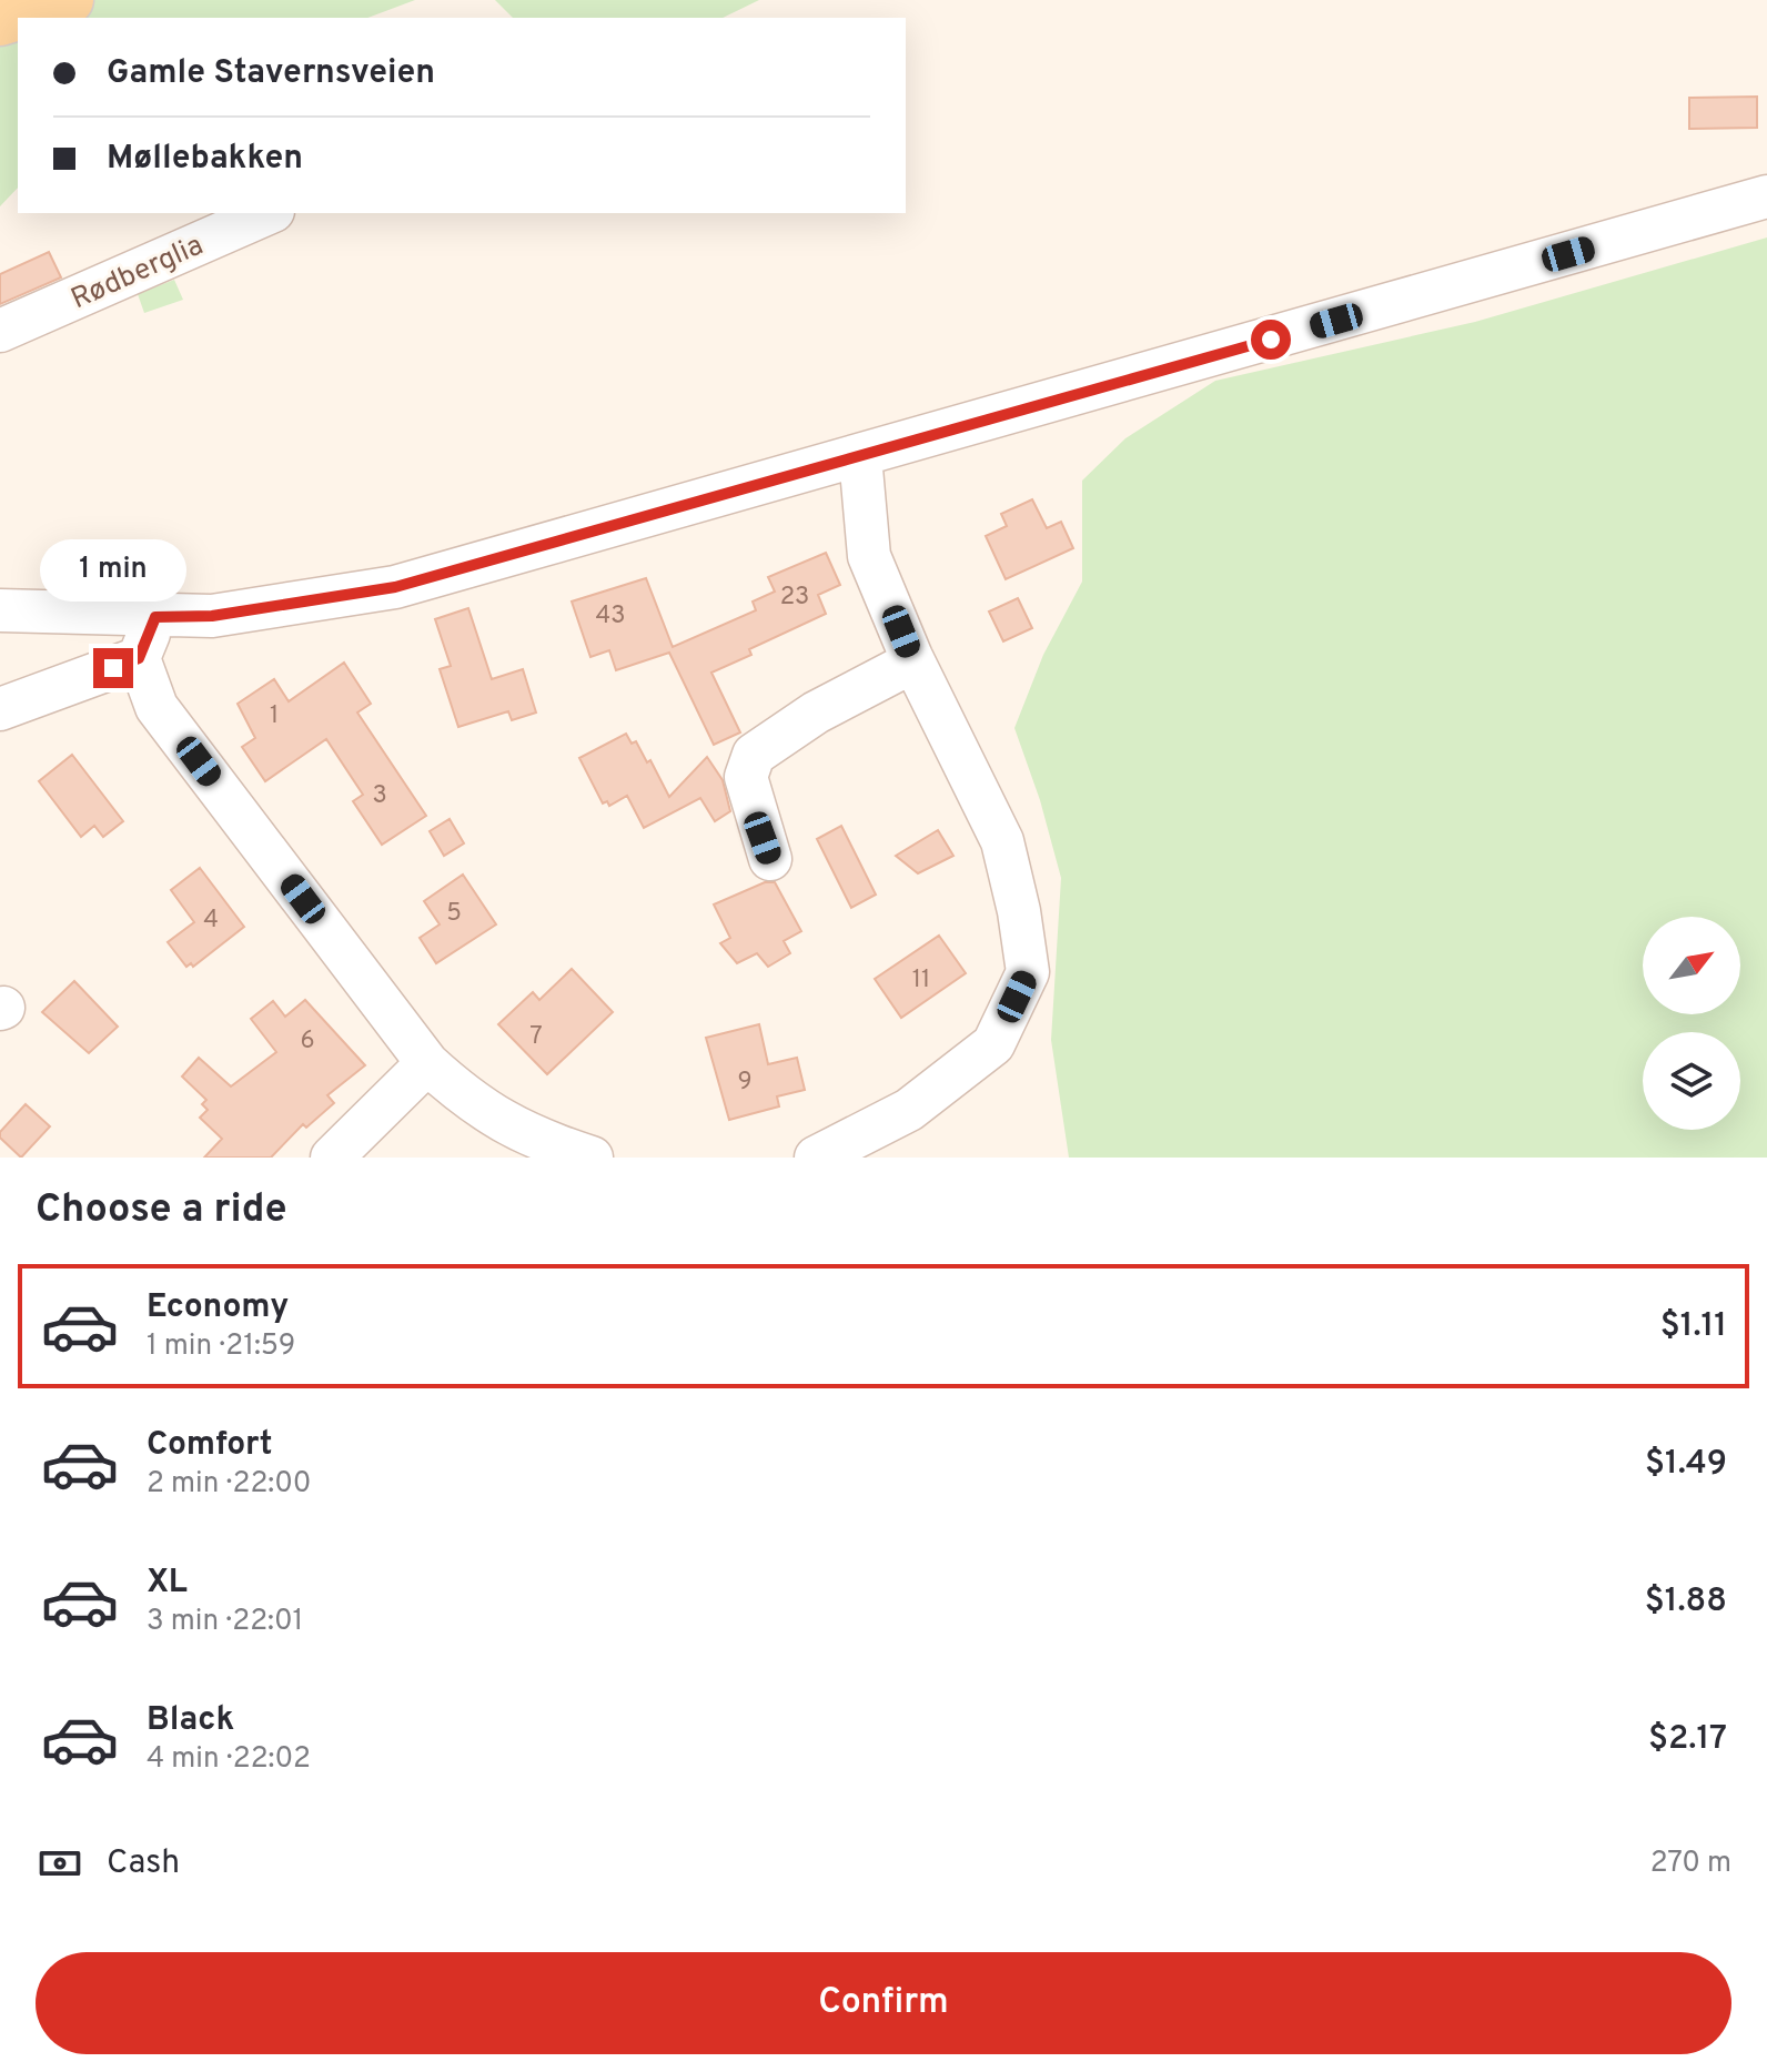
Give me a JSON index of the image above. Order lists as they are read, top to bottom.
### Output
{
  "streets": {
    "street": ["Rødberglia"]
  },
  "house_numbers": [
    "23",
    "43",
    "1",
    "3",
    "5",
    "4",
    "11",
    "7",
    "6",
    "9"
  ],
  "north": "top right",
  "page": {
    "banner": ["Gamle Stavernsveien", "Møllebakken"],
    "bubble": "1 min",
    "heading": "Choose a ride",
    "list": [
      {
        "name": "Economy",
        "note": "1 min · 21:59",
        "value": "$1.11"
      },
      {
        "name": "Comfort",
        "note": "2 min · 22:00",
        "value": "$1.49"
      },
      {
        "name": "XL",
        "note": "3 min · 22:01",
        "value": "$1.88"
      },
      {
        "name": "Black",
        "note": "4 min · 22:02",
        "value": "$2.17"
      }
    ],
    "pay": ["Cash", "270 m"],
    "buttons": "Confirm"
  }
}
